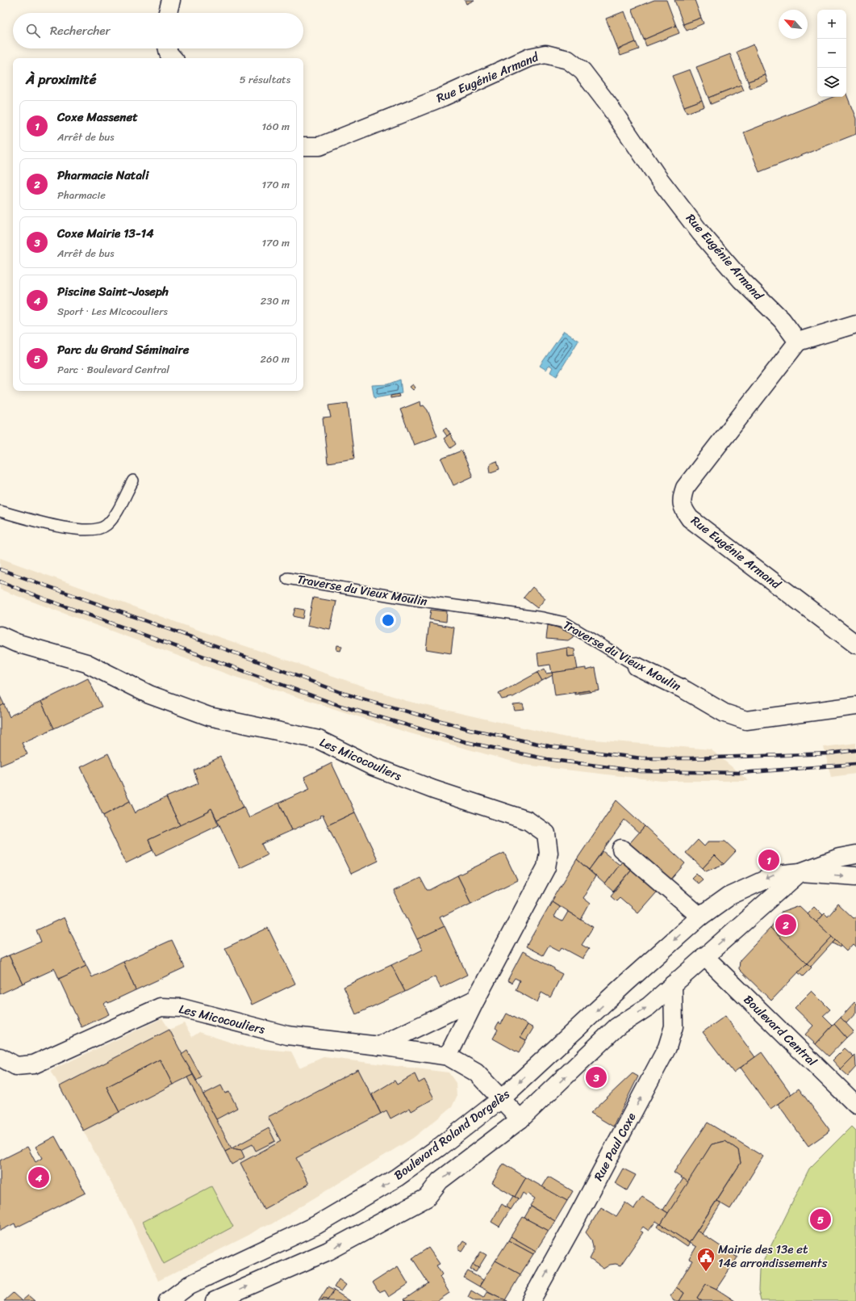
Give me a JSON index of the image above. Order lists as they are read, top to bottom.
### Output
{
  "streets": {
    "street": [
      "Rue Eugénie Armand",
      "Traverse du Vieux Moulin",
      "Les Micocouliers",
      "Boulevard Central",
      "Boulevard Roland Dorgelès",
      "Rue Paul Coxe"
    ]
  },
  "crossings": [
    ["Les Micocouliers", "Boulevard Roland Dorgelès"]
  ],
  "places": {
    "public building": ["Mairie des 13e et 14e arrondissements"]
  },
  "north": "top left",
  "page": {
    "map_buttons": ["+", "−"],
    "search": "Rechercher",
    "heading": ["À proximité", "5 résultats"],
    "list": [
      {
        "mark": "1",
        "name": "Coxe Massenet",
        "note": "Arrêt de bus",
        "value": "160 m"
      },
      {
        "mark": "2",
        "name": "Pharmacie Natali",
        "note": "Pharmacie",
        "value": "170 m"
      },
      {
        "mark": "3",
        "name": "Coxe Mairie 13-14",
        "note": "Arrêt de bus",
        "value": "170 m"
      },
      {
        "mark": "4",
        "name": "Piscine Saint-Joseph",
        "note": "Sport · Les Micocouliers",
        "value": "230 m"
      },
      {
        "mark": "5",
        "name": "Parc du Grand Séminaire",
        "note": "Parc · Boulevard Central",
        "value": "260 m"
      }
    ],
    "pins": [
      "1",
      "2",
      "3",
      "4",
      "5"
    ]
  }
}
